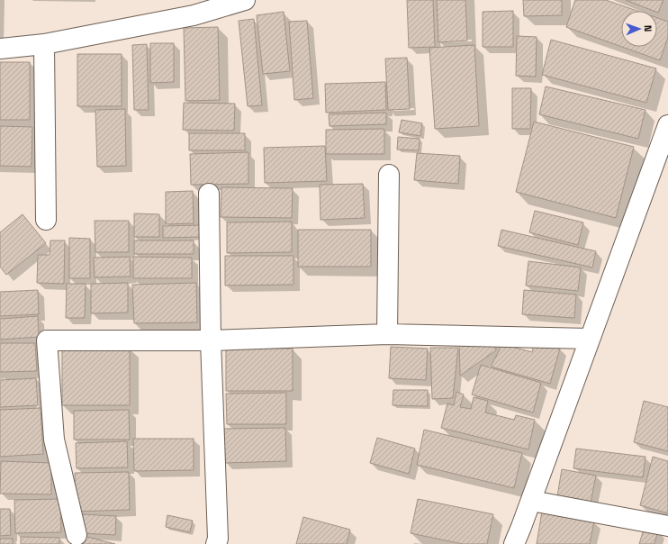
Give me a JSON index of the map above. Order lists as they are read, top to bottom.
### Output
{
  "north": "right"
}
